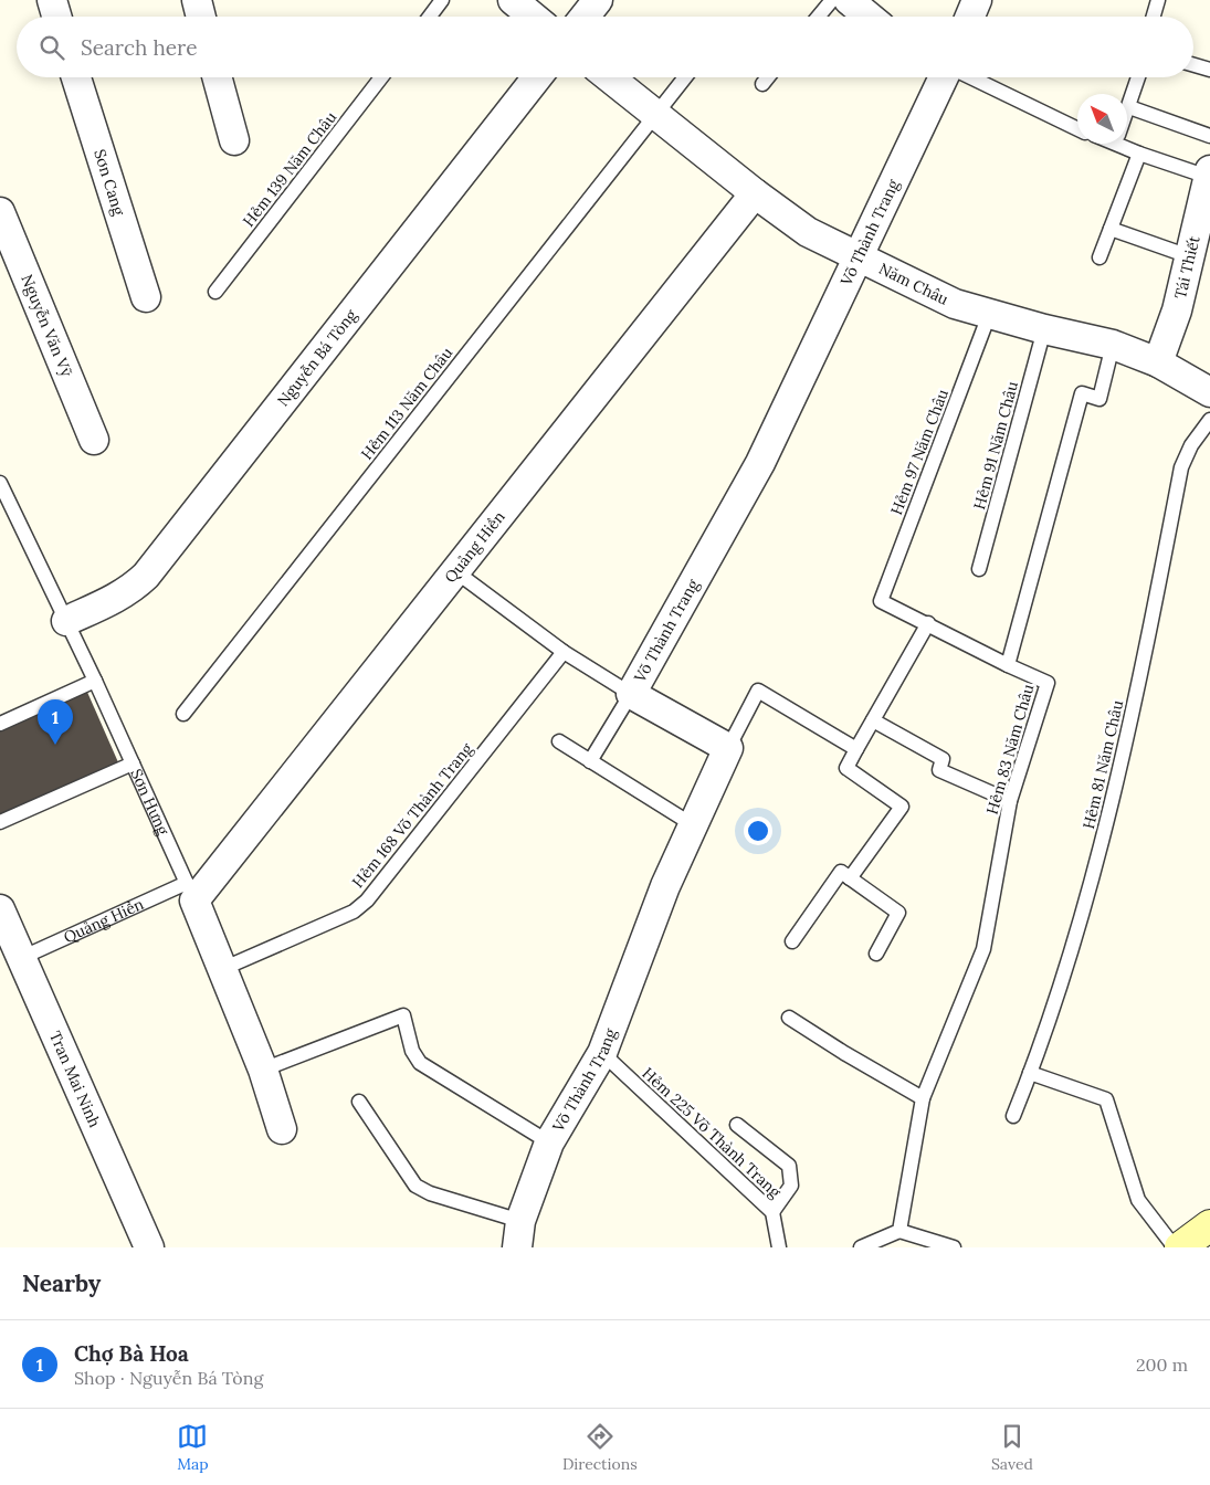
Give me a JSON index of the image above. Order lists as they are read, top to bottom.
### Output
{
  "streets": {
    "street": [
      "Sơn Cang",
      "Võ Thành Trang",
      "Tái Thiết",
      "Năm Châu",
      "Nguyễn Văn Vỹ",
      "Nguyễn Bá Tòng",
      "Quảng Hiền",
      "Sơn Hưng",
      "Tran Mai Ninh"
    ],
    "lane": [
      "Hẻm 139 Năm Châu",
      "Hẻm 113 Năm Châu",
      "Hẻm 91 Năm Châu",
      "Hẻm 97 Năm Châu",
      "Hẻm 83 Năm Châu",
      "Hẻm 81 Năm Châu",
      "Hẻm 168 Võ Thành Trang",
      "Hẻm 225 Võ Thành Trang"
    ]
  },
  "crossings": [
    ["Võ Thành Trang", "Năm Châu"],
    ["Võ Thành Trang", "Hẻm 225 Võ Thành Trang"],
    ["Tái Thiết", "Năm Châu"],
    ["Năm Châu", "Hẻm 113 Năm Châu"],
    ["Năm Châu", "Hẻm 91 Năm Châu"],
    ["Năm Châu", "Hẻm 97 Năm Châu"],
    ["Năm Châu", "Quảng Hiền"],
    ["Năm Châu", "Hẻm 83 Năm Châu"],
    ["Nguyễn Bá Tòng", "Sơn Hưng"],
    ["Quảng Hiền", "Sơn Hưng"],
    ["Quảng Hiền", "Tran Mai Ninh"],
    ["Sơn Hưng", "Hẻm 168 Võ Thành Trang"]
  ],
  "north": "top left",
  "page": {
    "search": "Search here",
    "pins": "1",
    "heading": "Nearby",
    "list": [
      {
        "mark": "1",
        "name": "Chợ Bà Hoa",
        "note": "Shop · Nguyễn Bá Tòng",
        "value": "200 m"
      }
    ],
    "nav": ["Map", "Directions", "Saved"]
  }
}
